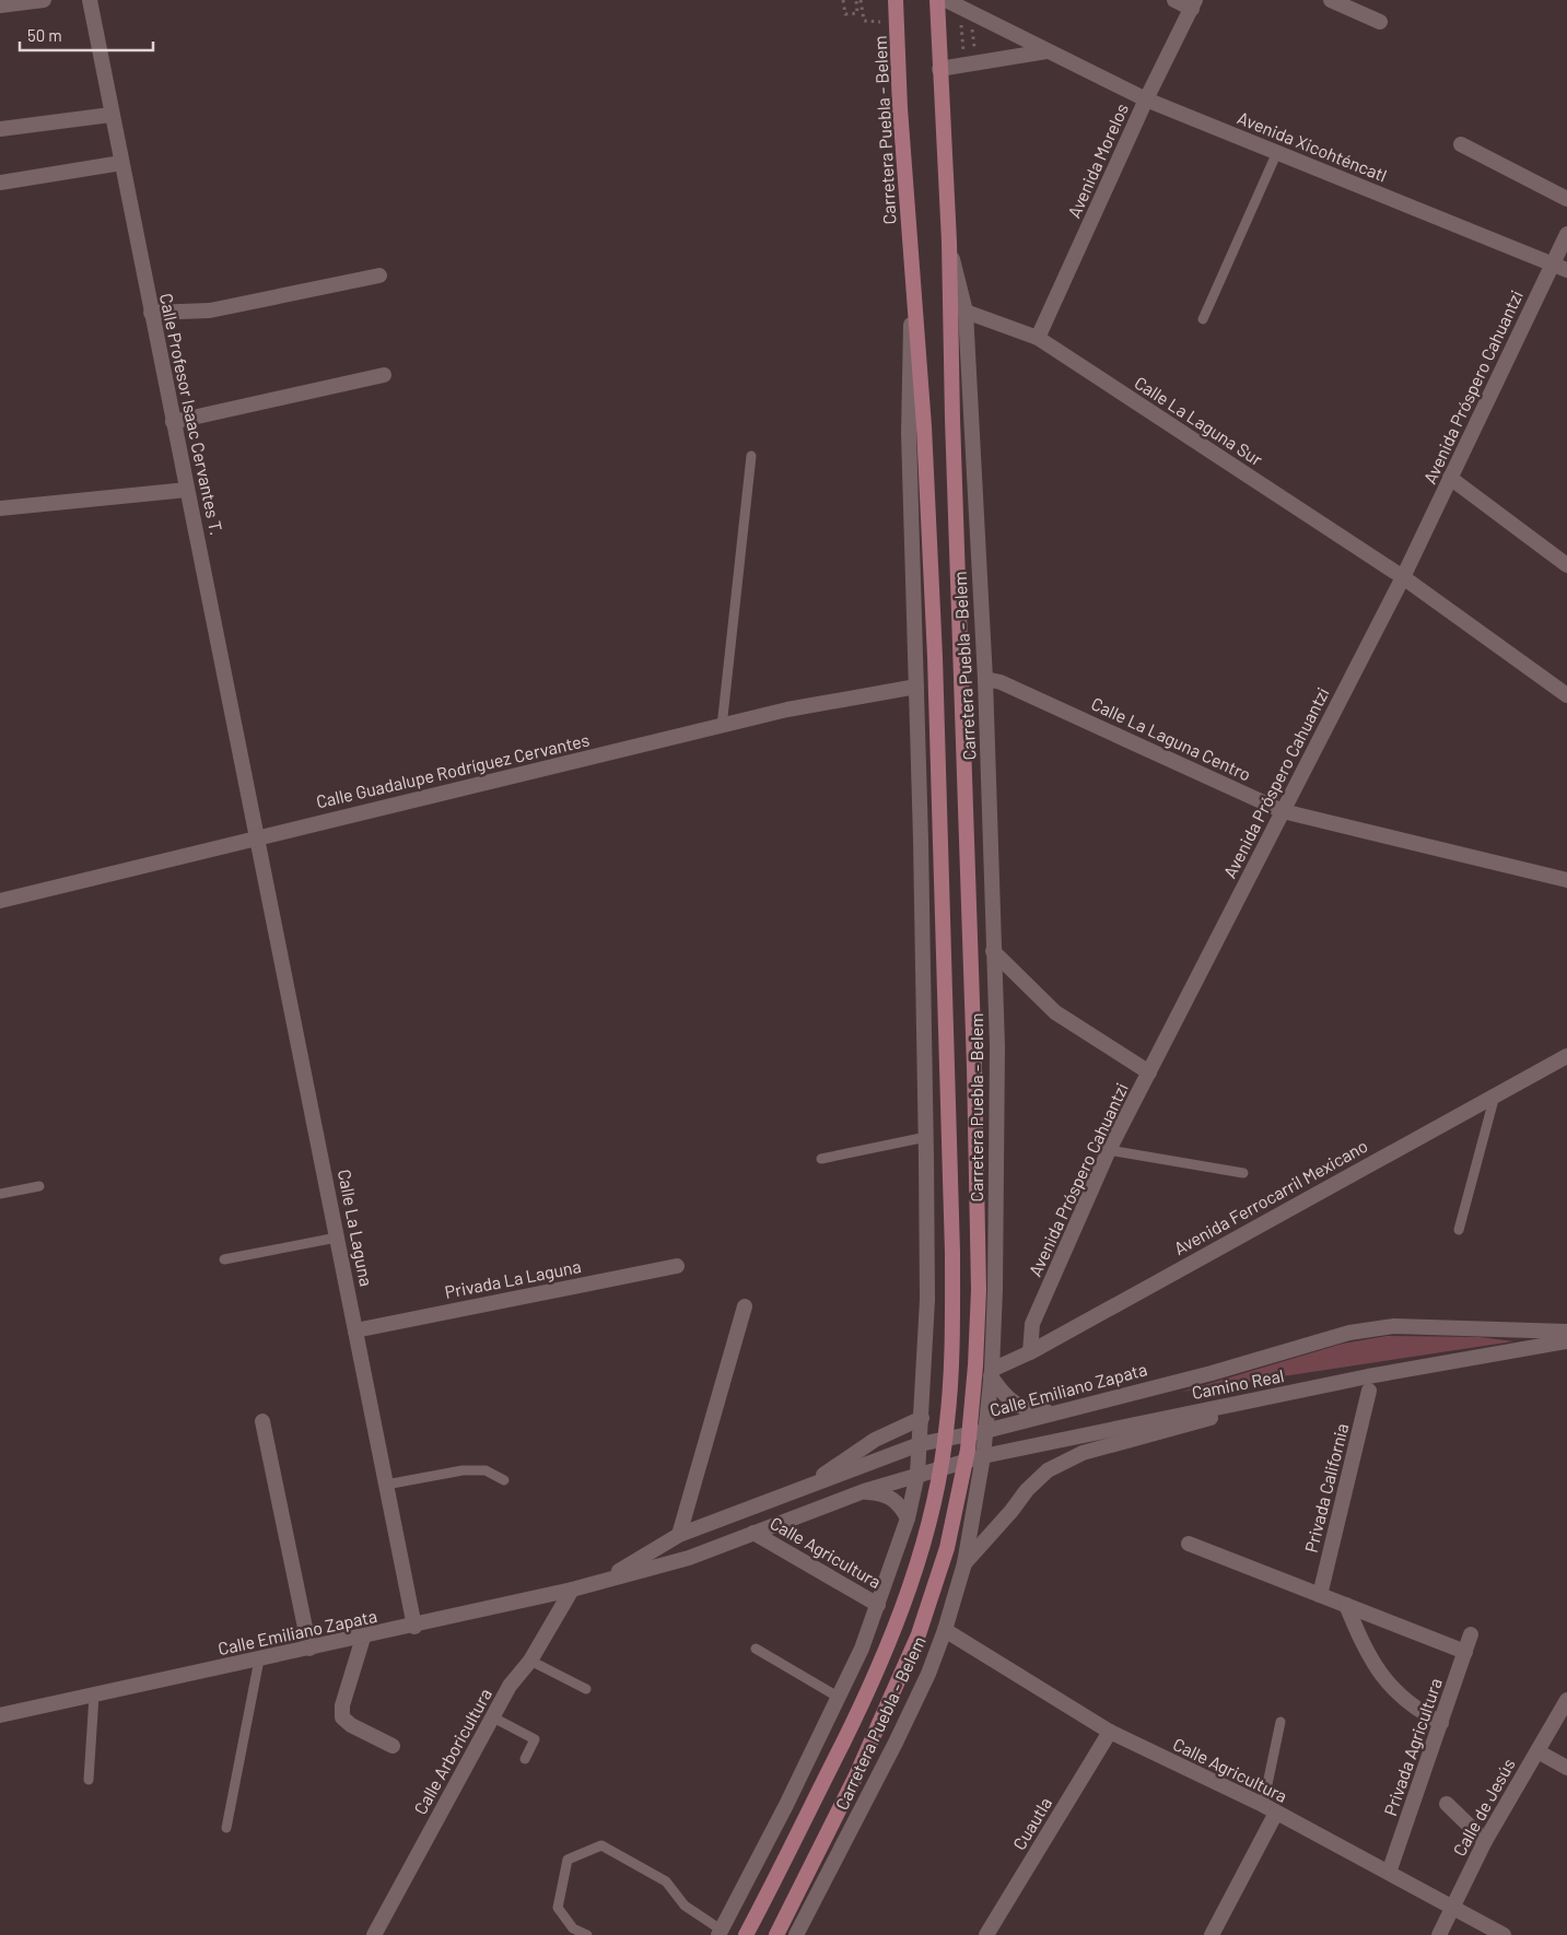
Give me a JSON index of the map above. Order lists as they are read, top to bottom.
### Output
{
  "streets": {
    "main road": ["Carretera Puebla - Belem"],
    "street": [
      "Avenida Xicohténcatl",
      "Avenida Morelos",
      "Avenida Próspero Cahuantzi",
      "Calle Profesor Isaac Cervantes T.",
      "Calle La Laguna Sur",
      "Calle La Laguna Centro",
      "Calle Guadalupe Rodríguez Cervantes",
      "Avenida Ferrocarril Mexicano",
      "Calle La Laguna",
      "Privada La Laguna",
      "Camino Real",
      "Calle Emiliano Zapata",
      "Privada California",
      "Calle Agricultura",
      "Privada Agricultura",
      "Calle Arboricultura",
      "Calle de Jesús",
      "Cuautla"
    ]
  },
  "crossings": [
    ["Carretera Puebla - Belem", "Calle La Laguna Sur"],
    ["Carretera Puebla - Belem", "Calle La Laguna Centro"],
    ["Carretera Puebla - Belem", "Calle Guadalupe Rodríguez Cervantes"],
    ["Carretera Puebla - Belem", "Avenida Ferrocarril Mexicano"],
    ["Carretera Puebla - Belem", "Camino Real"],
    ["Carretera Puebla - Belem", "Calle Emiliano Zapata"],
    ["Carretera Puebla - Belem", "Calle Agricultura"],
    ["Avenida Xicohténcatl", "Avenida Morelos"],
    ["Avenida Xicohténcatl", "Avenida Próspero Cahuantzi"],
    ["Avenida Morelos", "Calle La Laguna Sur"],
    ["Avenida Próspero Cahuantzi", "Calle La Laguna Sur"],
    ["Avenida Próspero Cahuantzi", "Calle La Laguna Centro"],
    ["Avenida Próspero Cahuantzi", "Avenida Ferrocarril Mexicano"],
    ["Calle Profesor Isaac Cervantes T.", "Calle Guadalupe Rodríguez Cervantes"],
    ["Calle Profesor Isaac Cervantes T.", "Calle La Laguna"],
    ["Calle Guadalupe Rodríguez Cervantes", "Calle La Laguna"],
    ["Calle La Laguna", "Privada La Laguna"],
    ["Calle La Laguna", "Calle Emiliano Zapata"],
    ["Camino Real", "Calle Emiliano Zapata"],
    ["Calle Emiliano Zapata", "Calle Agricultura"],
    ["Calle Emiliano Zapata", "Calle Arboricultura"],
    ["Calle Agricultura", "Privada Agricultura"],
    ["Calle Agricultura", "Calle de Jesús"],
    ["Calle Agricultura", "Cuautla"]
  ],
  "scale_bar": "50 m"
}
